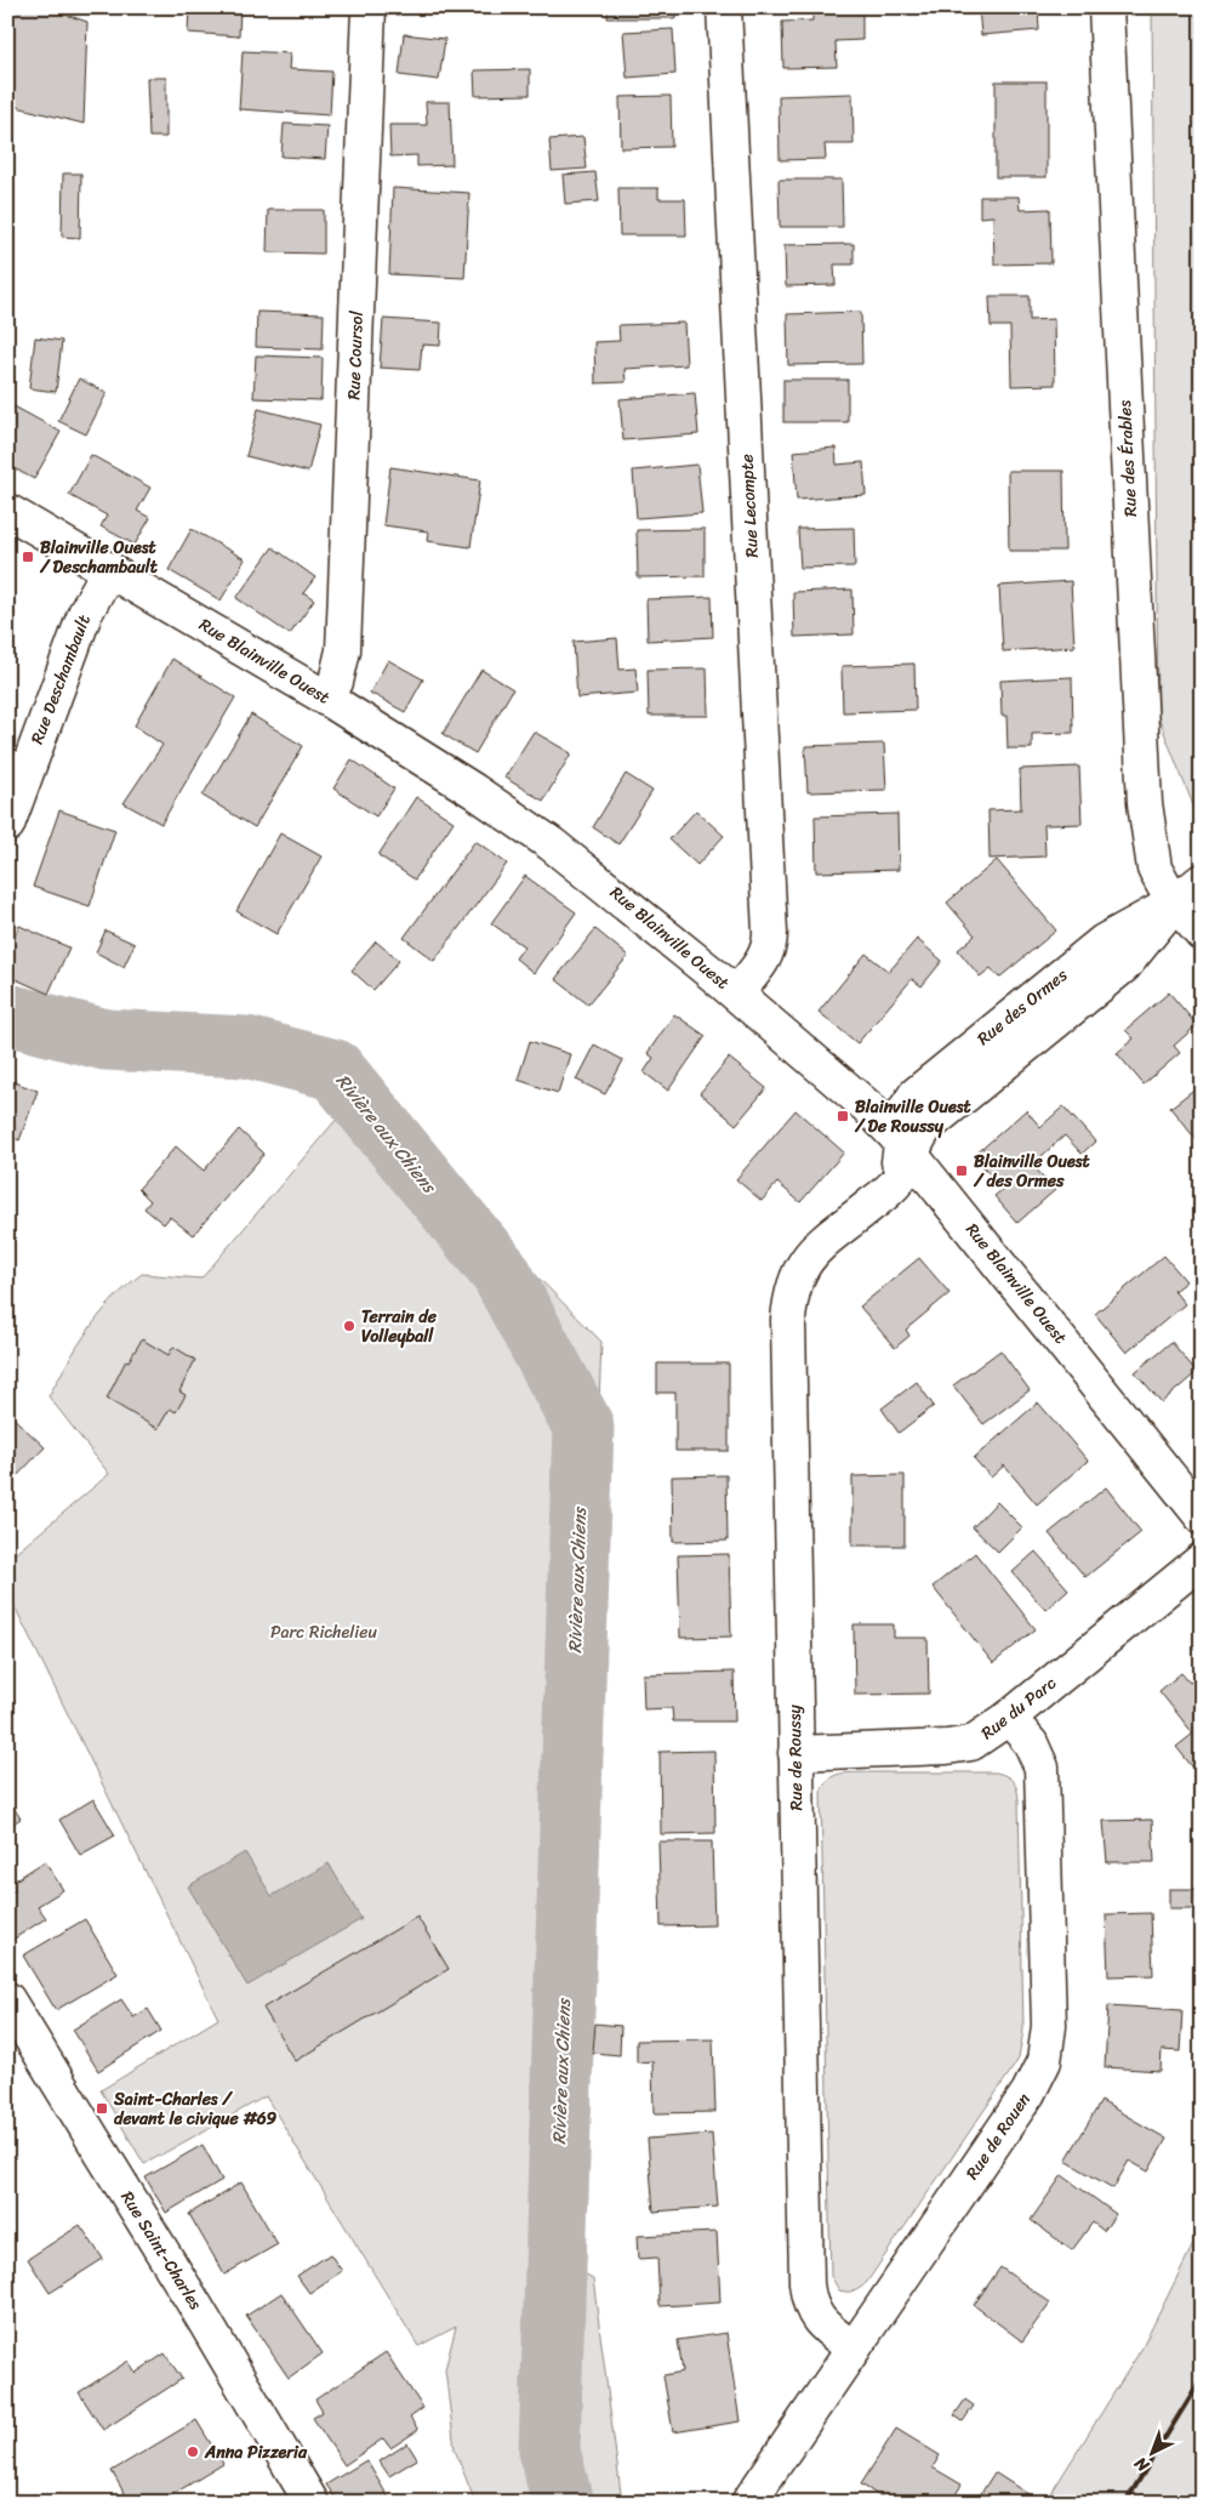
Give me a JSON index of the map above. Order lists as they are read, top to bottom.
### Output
{
  "streets": {
    "street": [
      "Rue Coursol",
      "Rue des Érables",
      "Rue Lecompte",
      "Rue Blainville Ouest",
      "Rue Deschambault",
      "Rue des Ormes",
      "Rue du Parc",
      "Rue de Roussy",
      "Rue de Rouen",
      "Rue Saint-Charles"
    ]
  },
  "crossings": [
    ["Rue Coursol", "Rue Blainville Ouest"],
    ["Rue des Érables", "Rue des Ormes"],
    ["Rue Lecompte", "Rue Blainville Ouest"],
    ["Rue Blainville Ouest", "Rue Deschambault"],
    ["Rue Blainville Ouest", "Rue des Ormes"],
    ["Rue Blainville Ouest", "Rue de Roussy"],
    ["Rue des Ormes", "Rue de Roussy"],
    ["Rue du Parc", "Rue de Roussy"],
    ["Rue du Parc", "Rue de Rouen"],
    ["Rue de Roussy", "Rue de Rouen"]
  ],
  "water": ["Rivière aux Chiens"],
  "parks": ["Parc Richelieu"],
  "places": {
    "transit": [
      "Blainville Ouest / Deschambault",
      "Blainville Ouest / De Roussy",
      "Blainville Ouest / des Ormes",
      "Saint-Charles / devant le civique #69"
    ],
    "other": ["Terrain de Volleyball", "Anna Pizzeria"]
  },
  "north": "bottom left"
}
